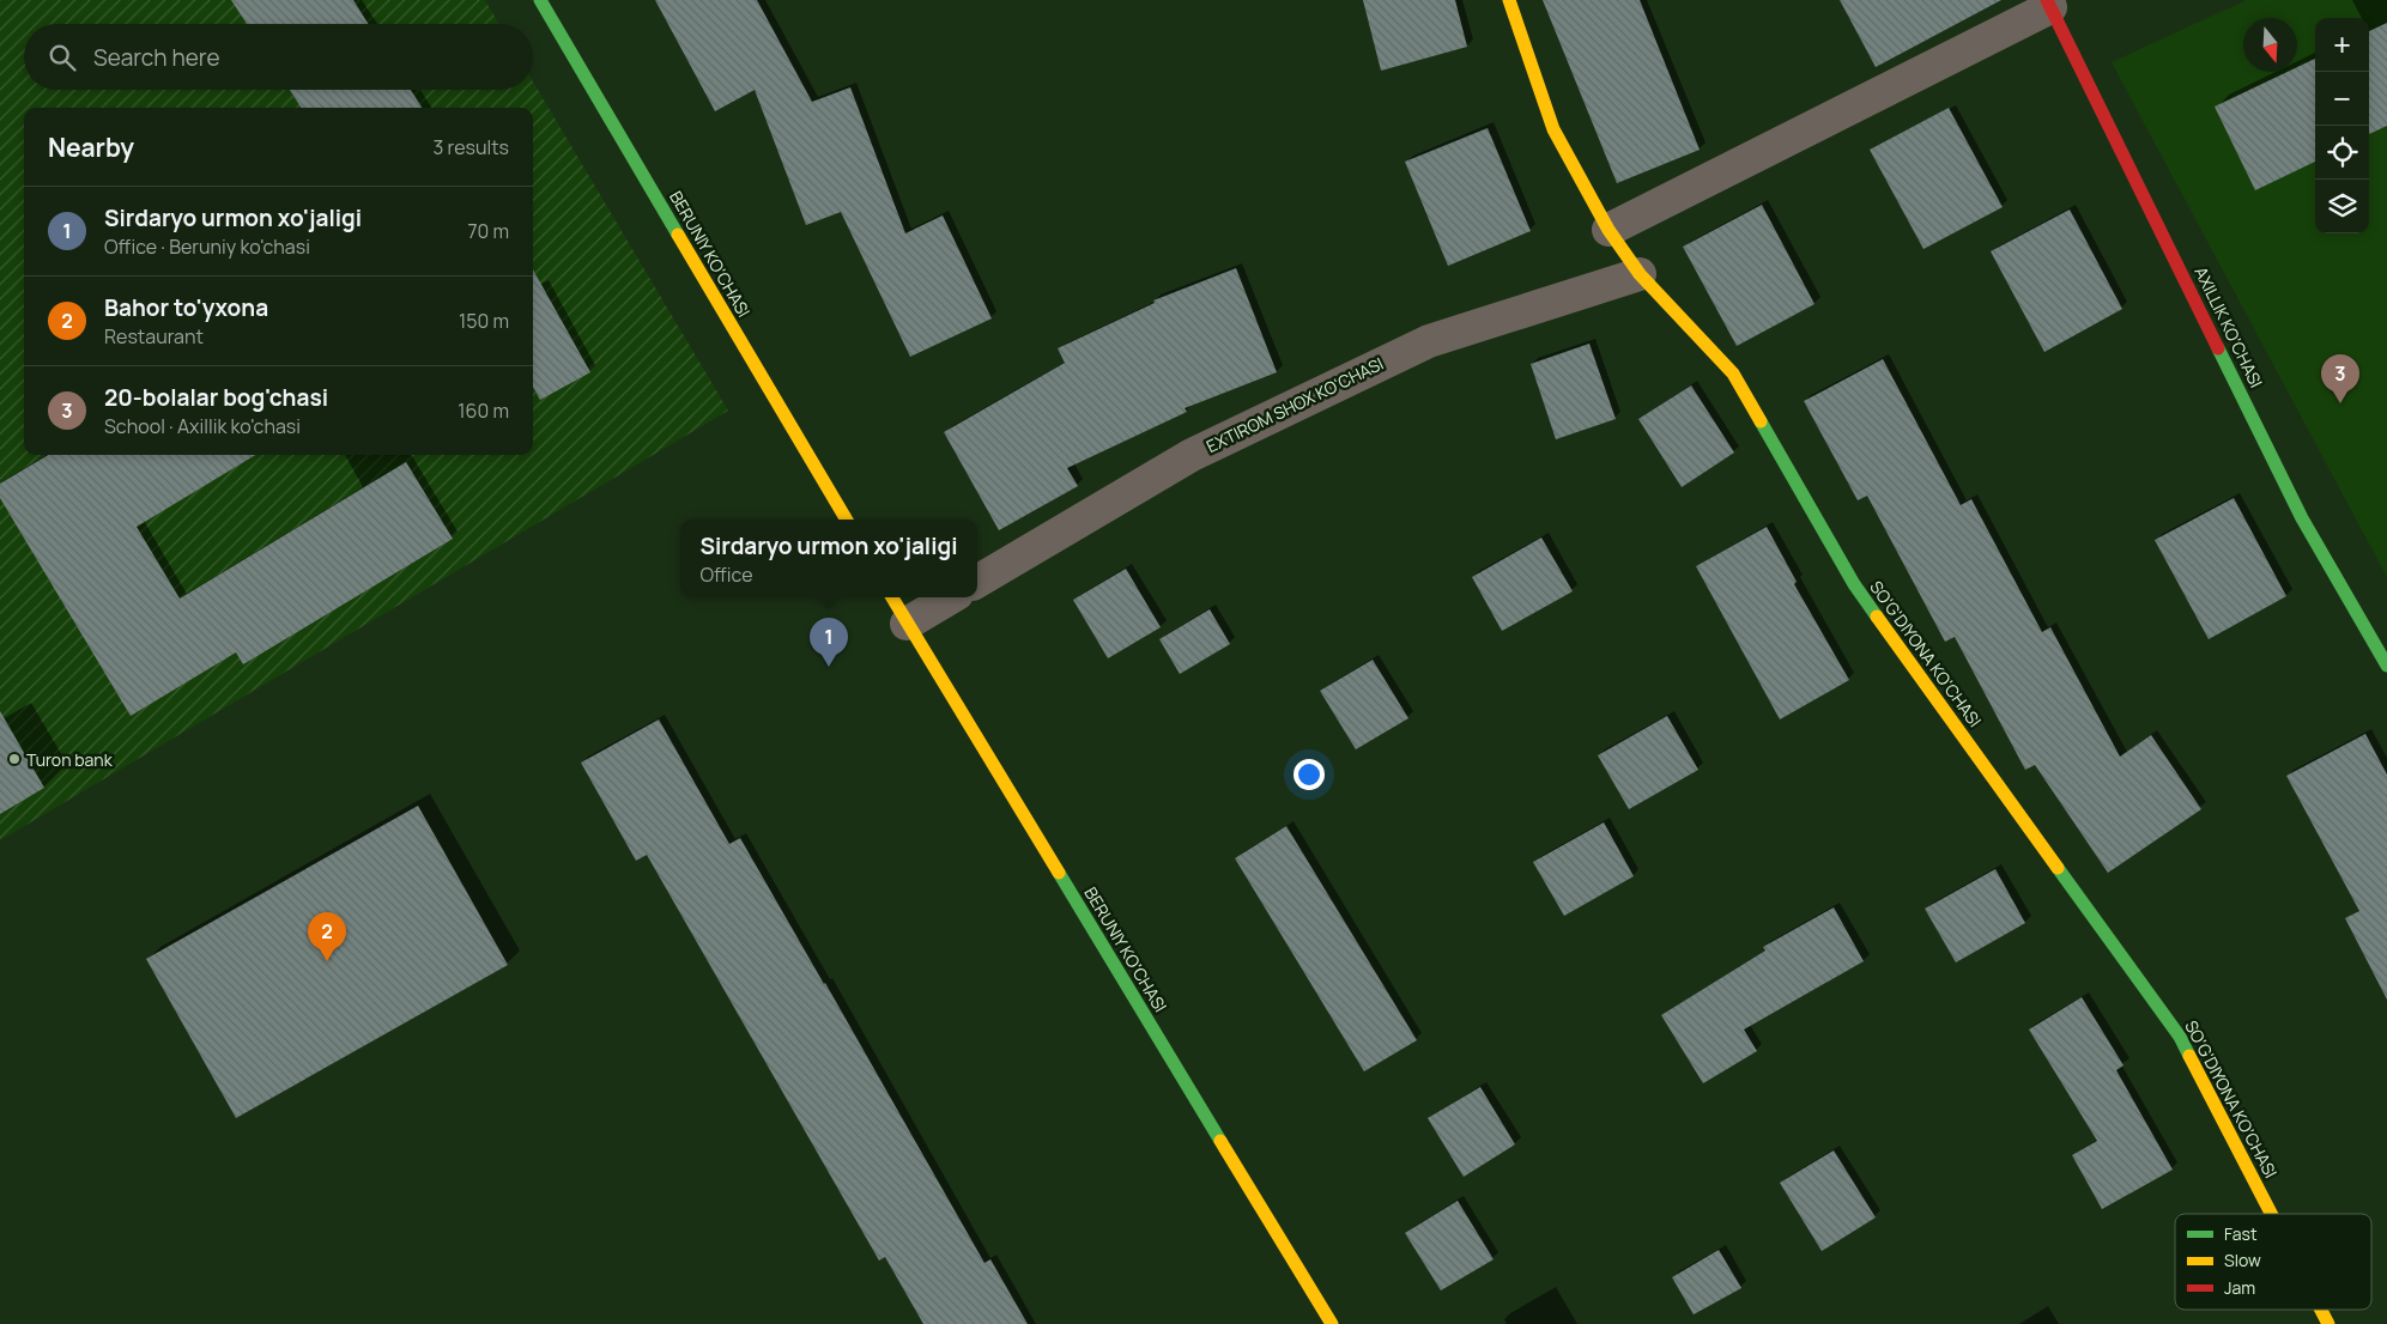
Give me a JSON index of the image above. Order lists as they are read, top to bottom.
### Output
{
  "streets": {
    "street": [
      "BERUNIY KO'CHASI",
      "AXILLIK KO'CHASI",
      "EXTIROM SHOX KO'CHASI",
      "SO'G'DIYONA KO'CHASI"
    ]
  },
  "crossings": [
    ["EXTIROM SHOX KO'CHASI", "SO'G'DIYONA KO'CHASI"]
  ],
  "places": ["Turon bank"],
  "legend": ["Fast", "Slow", "Jam"],
  "north": "bottom",
  "page": {
    "map_buttons": ["+", "−"],
    "search": "Search here",
    "heading": ["Nearby", "3 results"],
    "list": [
      {
        "mark": "1",
        "name": "Sirdaryo urmon xo'jaligi",
        "note": "Office · Beruniy ko'chasi",
        "value": "70 m"
      },
      {
        "mark": "2",
        "name": "Bahor to'yxona",
        "note": "Restaurant",
        "value": "150 m"
      },
      {
        "mark": "3",
        "name": "20-bolalar bog'chasi",
        "note": "School · Axillik ko'chasi",
        "value": "160 m"
      }
    ],
    "pins": ["3", "1", "2"],
    "popup": ["Sirdaryo urmon xo'jaligi", "Office"]
  }
}
